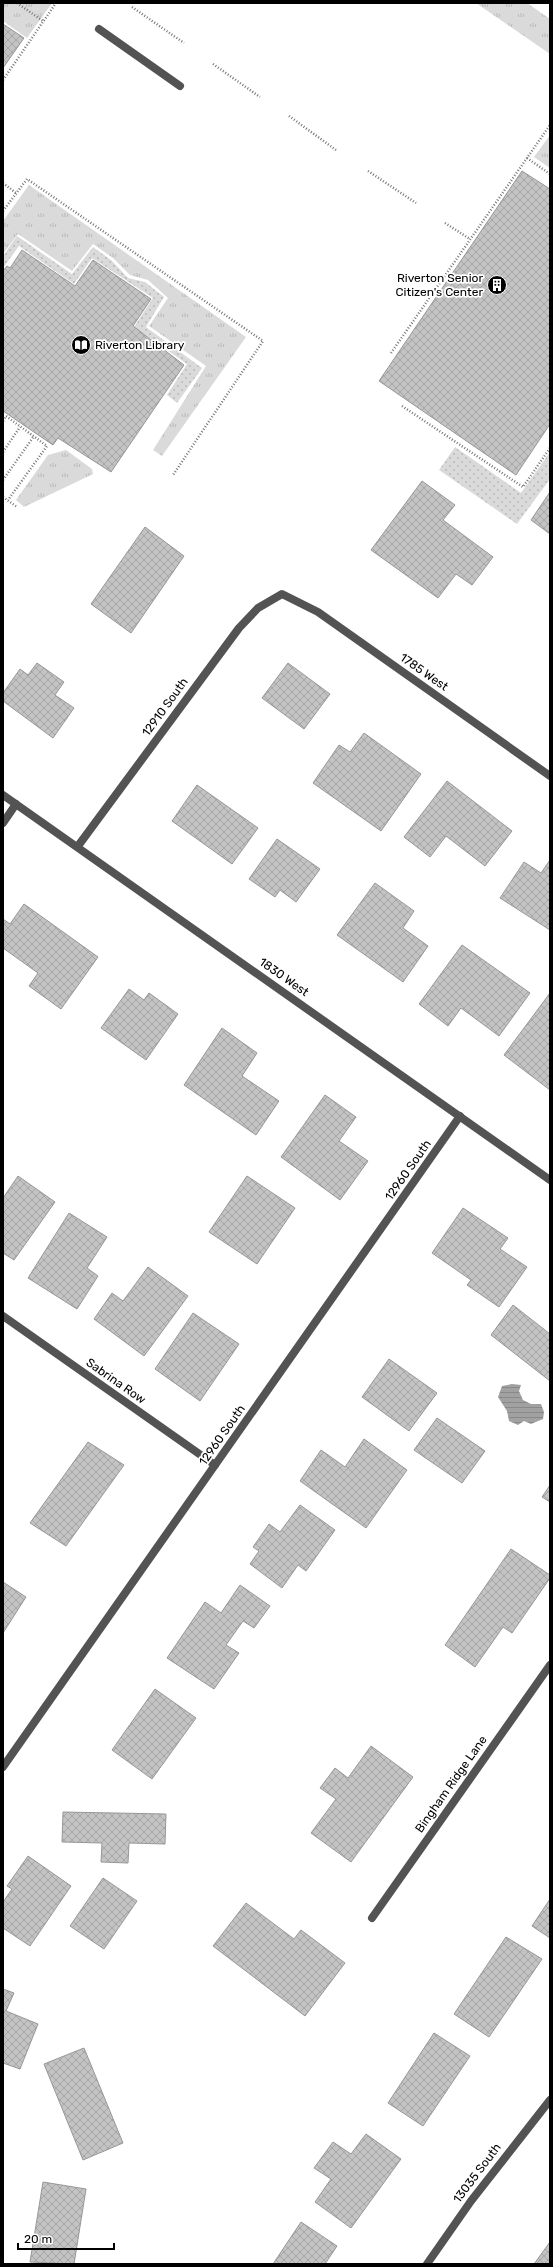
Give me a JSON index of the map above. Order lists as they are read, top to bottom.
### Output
{
  "streets": {
    "street": [
      "1785 West",
      "12910 South",
      "1830 West",
      "12960 South",
      "Sabrina Row",
      "Bingham Ridge Lane",
      "13035 South"
    ]
  },
  "crossings": [
    ["1785 West", "12910 South"],
    ["12910 South", "1830 West"],
    ["1830 West", "12960 South"],
    ["12960 South", "Sabrina Row"]
  ],
  "places": {
    "building": ["Riverton Senior Citizen's Center"],
    "library": ["Riverton Library"]
  },
  "scale_bar": "20 m"
}
